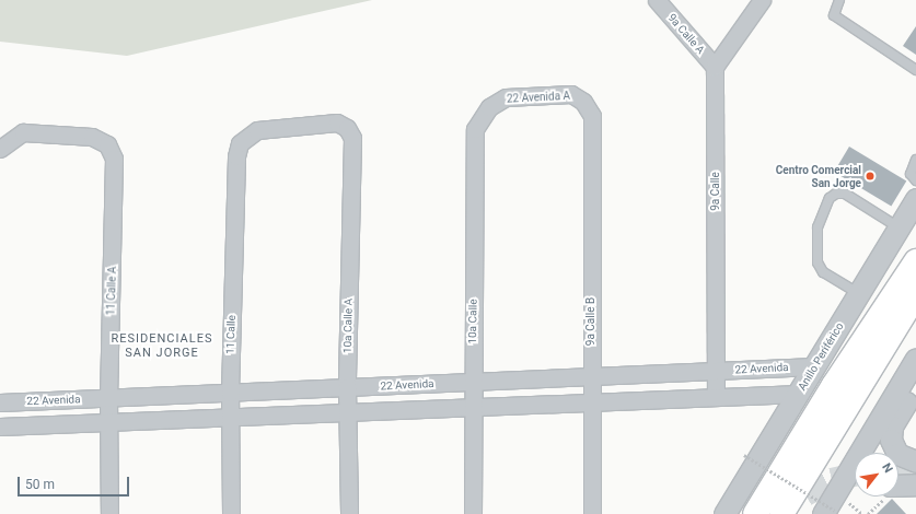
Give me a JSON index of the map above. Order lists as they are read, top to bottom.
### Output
{
  "streets": {
    "street": [
      "9a Calle A",
      "22 Avenida A",
      "9a Calle",
      "11 Calle A",
      "10a Calle",
      "9a Calle B",
      "10a Calle A",
      "11 Calle",
      "Anillo Periférico",
      "22 Avenida"
    ]
  },
  "crossings": [
    ["9a Calle A", "9a Calle"],
    ["22 Avenida A", "10a Calle"],
    ["22 Avenida A", "9a Calle B"],
    ["9a Calle", "22 Avenida"],
    ["11 Calle A", "22 Avenida"],
    ["10a Calle", "22 Avenida"],
    ["9a Calle B", "22 Avenida"],
    ["10a Calle A", "11 Calle"],
    ["10a Calle A", "22 Avenida"],
    ["11 Calle", "22 Avenida"],
    ["Anillo Periférico", "22 Avenida"]
  ],
  "districts": ["RESIDENCIALES SAN JORGE"],
  "places": ["Centro Comercial San Jorge"],
  "scale_bar": "50 m",
  "north": "top right"
}
